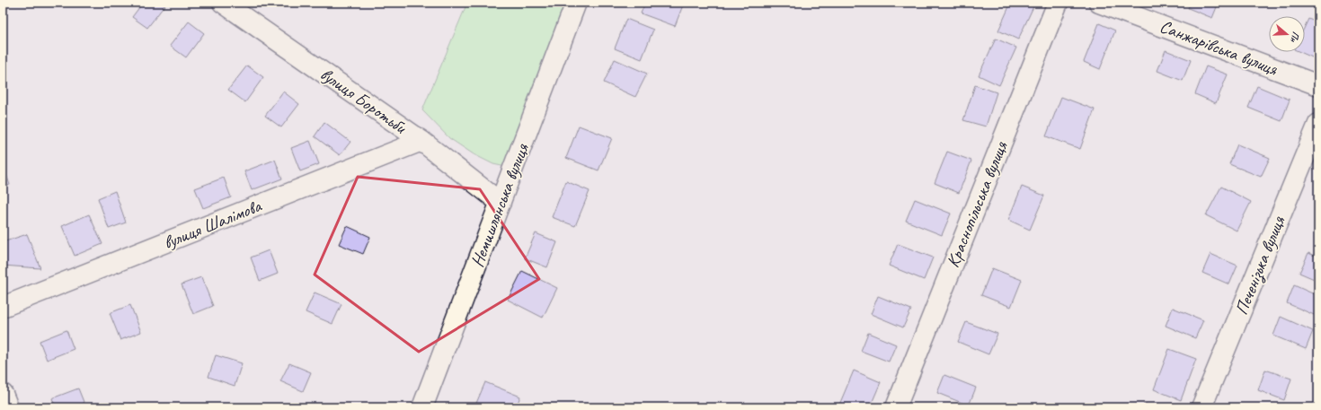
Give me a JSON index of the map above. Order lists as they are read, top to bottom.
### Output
{
  "streets": {
    "street": [
      "Санжарівська вулиця",
      "вулиця Боротьби",
      "Краснопільська вулиця",
      "Немишлянська вулиця",
      "вулиця Шалімова",
      "Печенізька вулиця"
    ]
  },
  "crossings": [
    ["вулиця Боротьби", "Немишлянська вулиця"],
    ["вулиця Боротьби", "вулиця Шалімова"]
  ],
  "north": "right"
}
